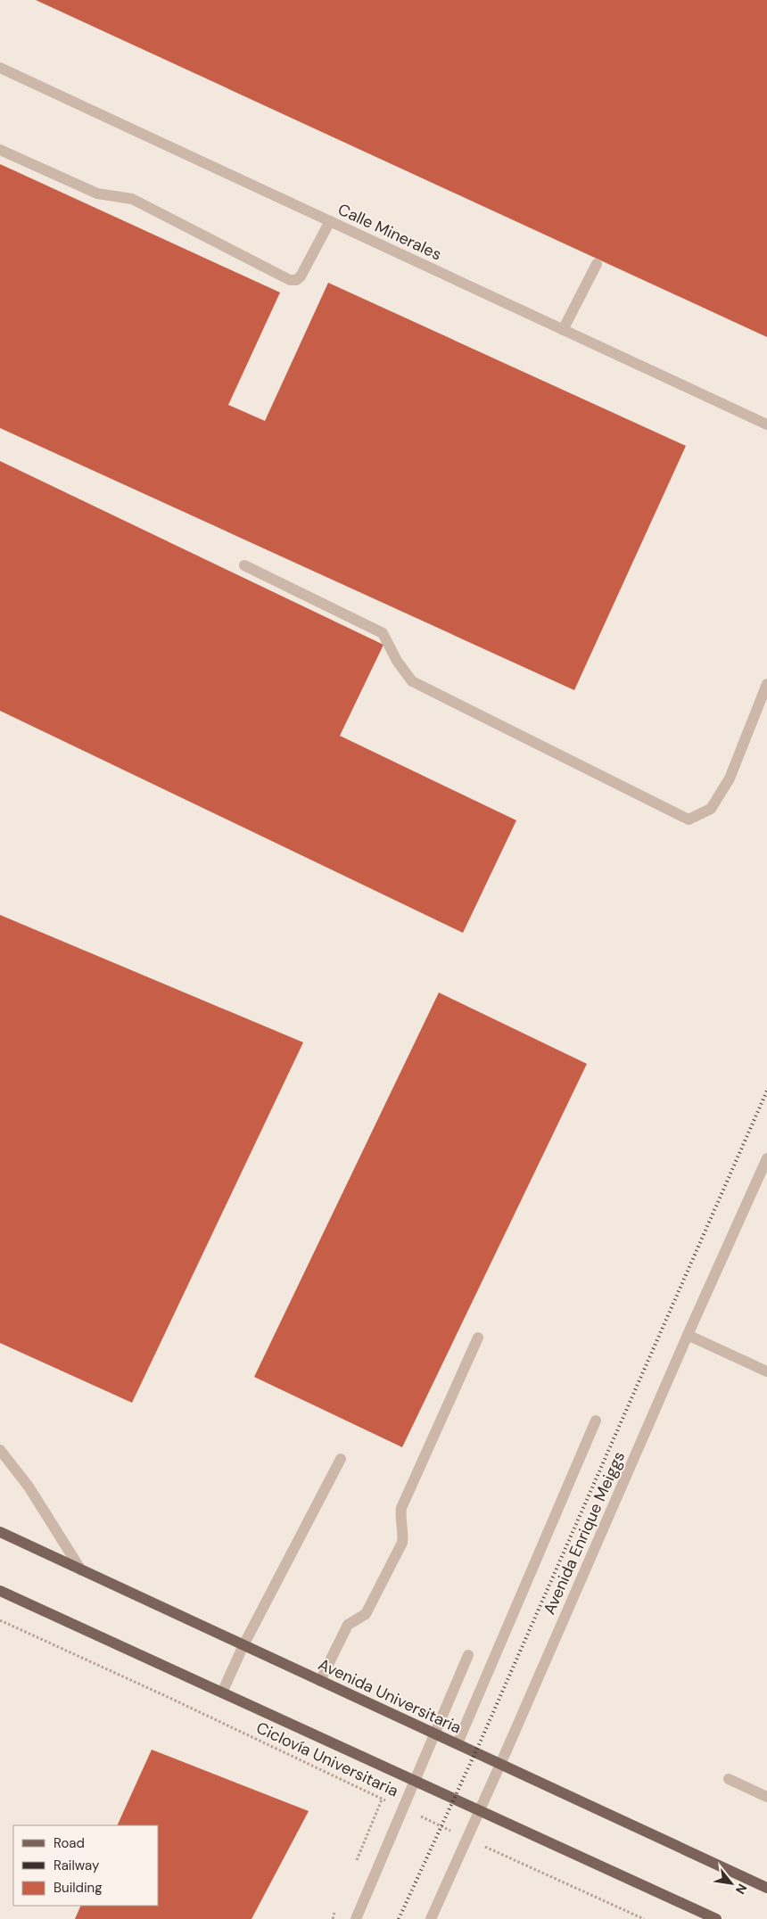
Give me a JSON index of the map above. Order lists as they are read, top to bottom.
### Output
{
  "streets": {
    "main road": ["Avenida Universitaria"],
    "street": ["Calle Minerales", "Avenida Enrique Meiggs"],
    "path": ["Ciclovía Universitaria"]
  },
  "crossings": [
    ["Avenida Enrique Meiggs", "Avenida Universitaria"],
    ["Avenida Enrique Meiggs", "Ciclovía Universitaria"]
  ],
  "legend": ["Road", "Railway", "Building"],
  "north": "bottom right"
}
